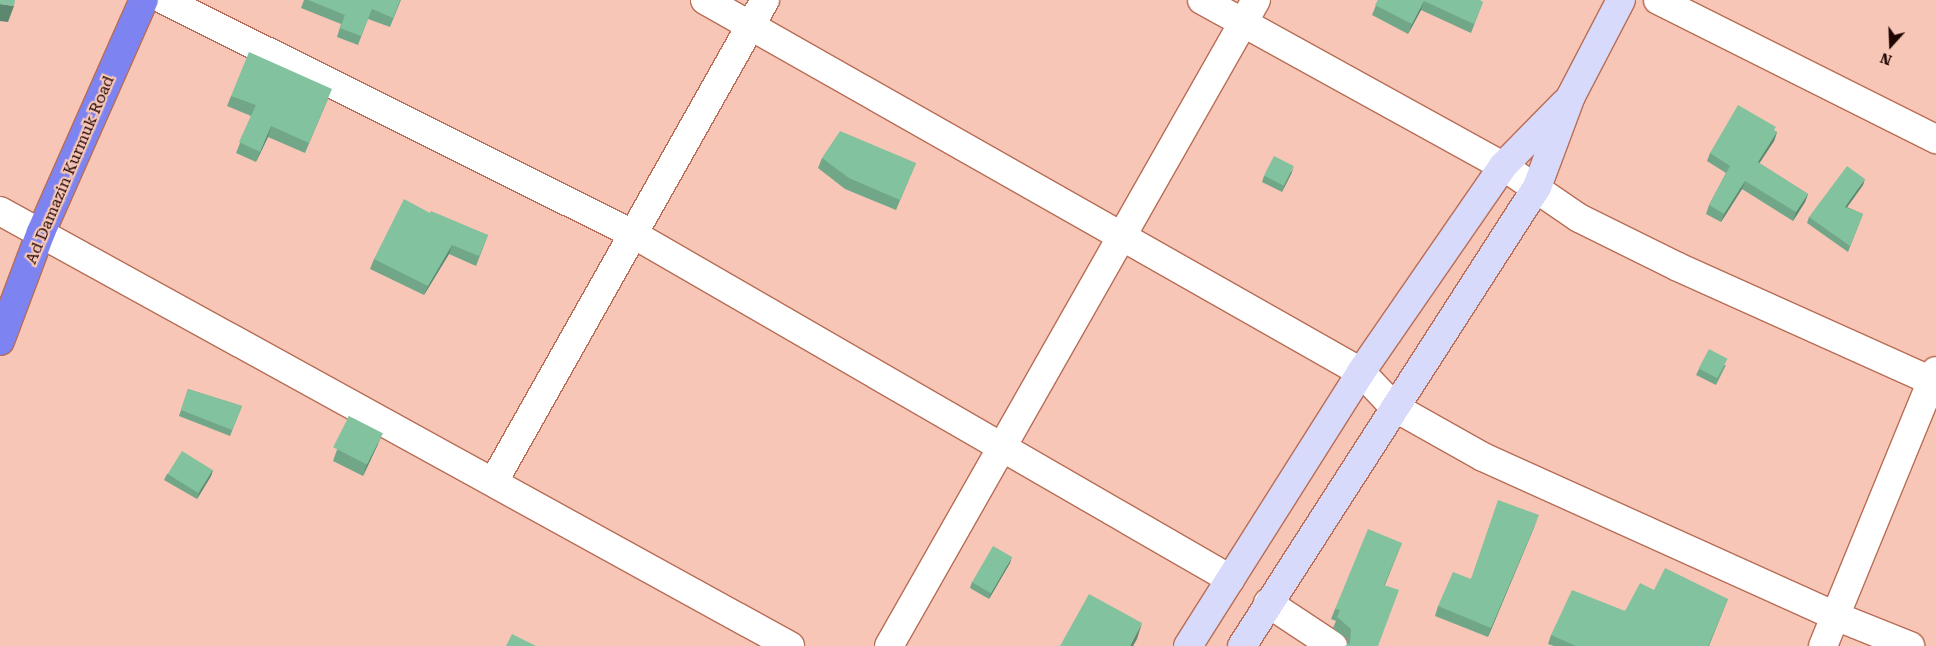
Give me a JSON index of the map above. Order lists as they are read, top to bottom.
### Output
{
  "streets": {
    "highway": ["Ad Damazin Kurmuk Road"]
  },
  "north": "bottom"
}
